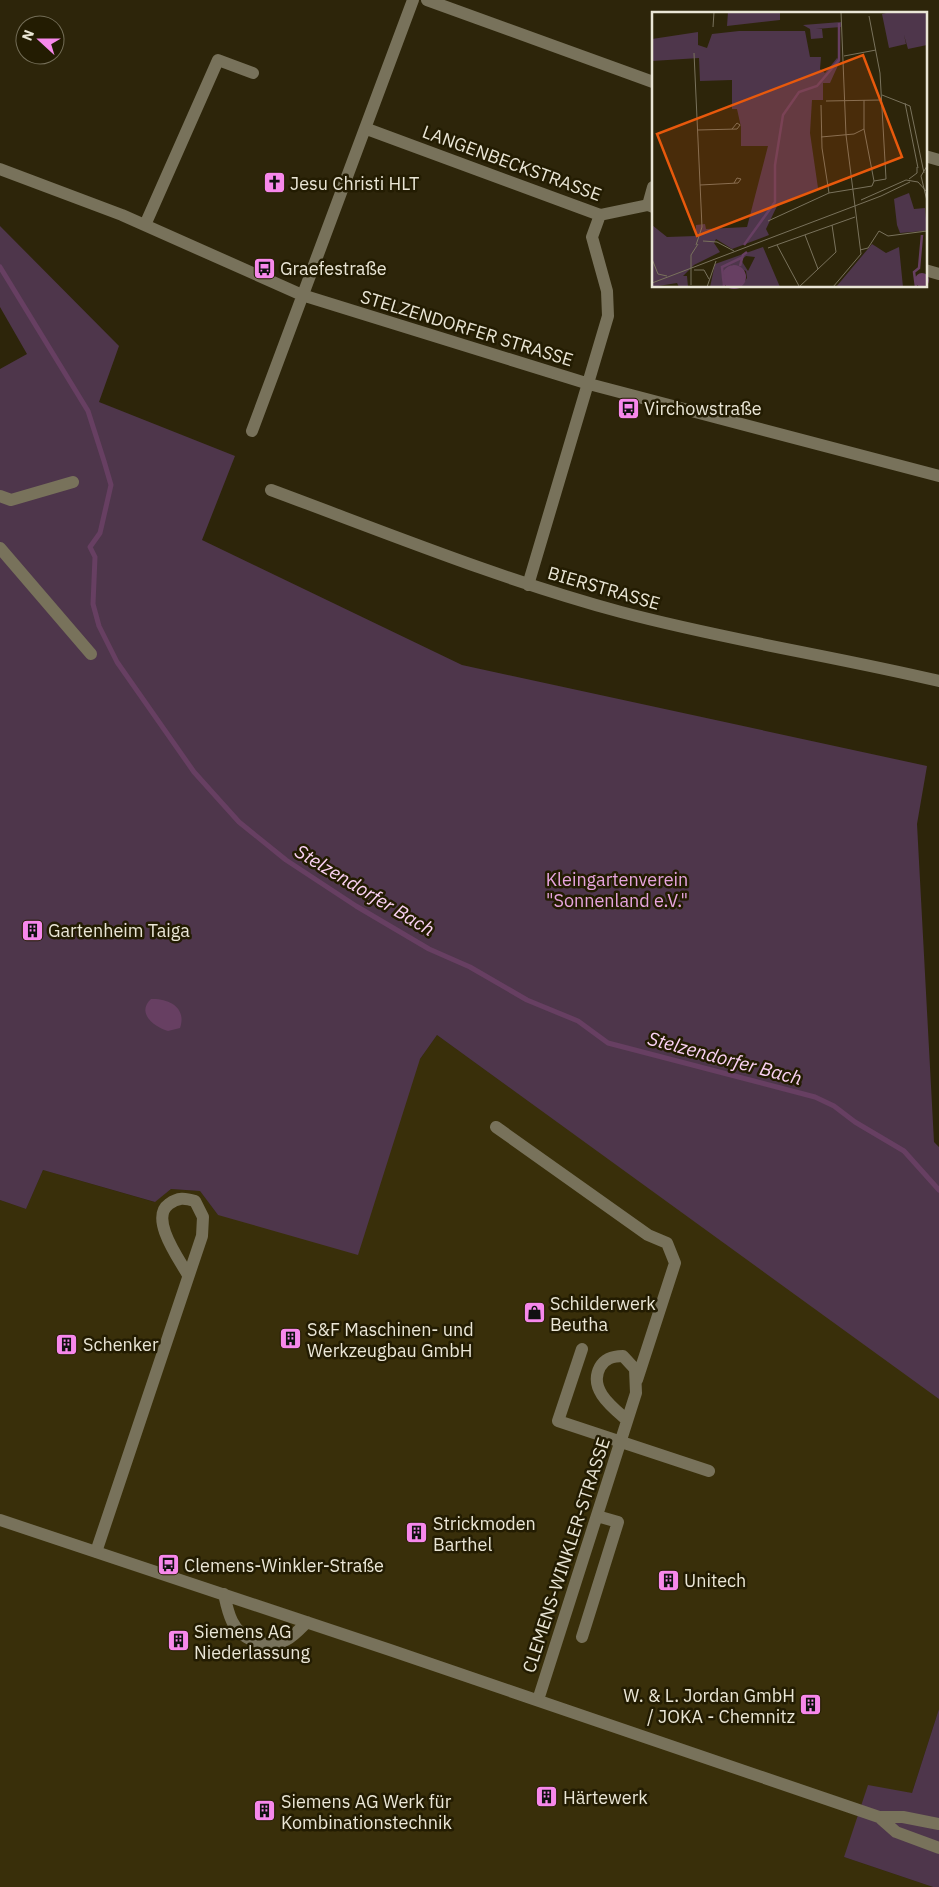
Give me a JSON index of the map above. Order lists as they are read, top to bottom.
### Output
{
  "streets": {
    "street": [
      "LANGENBECKSTRASSE",
      "STELZENDORFER STRASSE",
      "BIERSTRASSE",
      "CLEMENS-WINKLER-STRASSE"
    ]
  },
  "water": ["Stelzendorfer Bach"],
  "parks": ["Kleingartenverein \"Sonnenland e.V.\""],
  "places": {
    "church": ["Jesu Christi HLT"],
    "bus stop": ["Graefestraße", "Virchowstraße", "Clemens-Winkler-Straße"],
    "building": [
      "Gartenheim Taiga",
      "S&F Maschinen- und Werkzeugbau GmbH",
      "Schenker",
      "Strickmoden Barthel",
      "Unitech",
      "Siemens AG Niederlassung",
      "W. & L. Jordan GmbH / JOKA - Chemnitz",
      "Härtewerk",
      "Siemens AG Werk für Kombinationstechnik"
    ],
    "shop": ["Schilderwerk Beutha"]
  },
  "north": "left"
}
